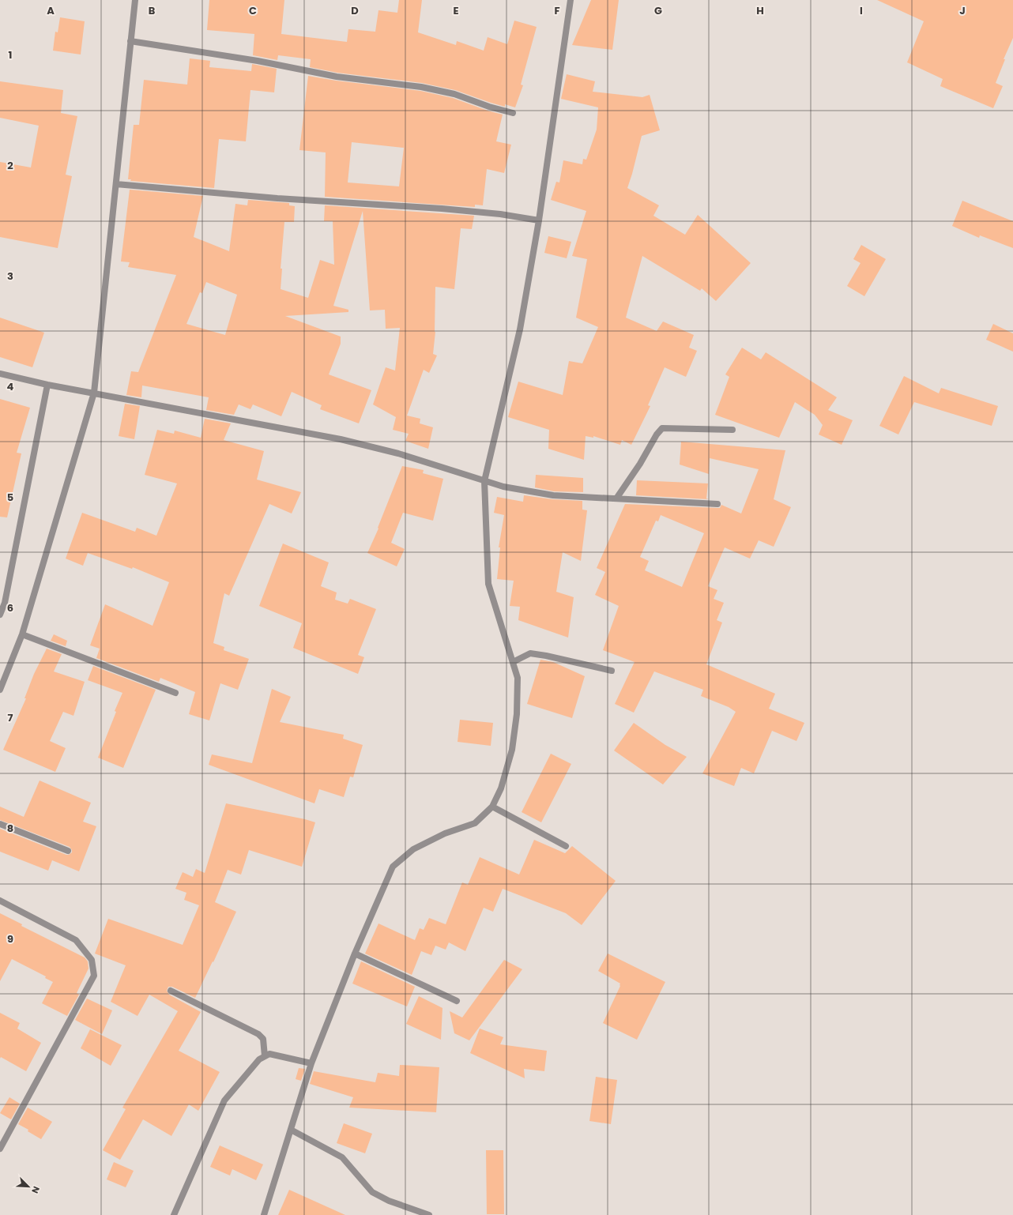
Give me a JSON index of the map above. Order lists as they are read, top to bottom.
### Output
{
  "north": "bottom right",
  "grid": {
    "columns": [
      "A",
      "B",
      "C",
      "D",
      "E",
      "F",
      "G",
      "H",
      "I",
      "J"
    ],
    "rows": [
      "1",
      "2",
      "3",
      "4",
      "5",
      "6",
      "7",
      "8",
      "9"
    ]
  }
}
